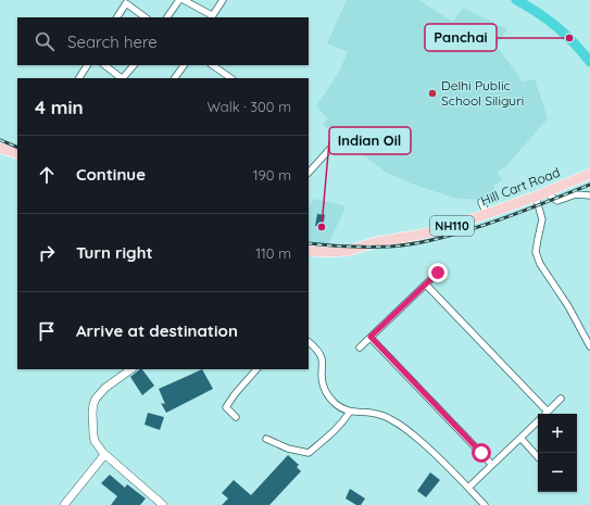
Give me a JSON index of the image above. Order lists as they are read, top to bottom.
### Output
{
  "streets": {
    "highway": ["Hill Cart Road", "NH110"]
  },
  "places": ["Panchai", "Delhi Public School Siliguri", "Indian Oil"],
  "page": {
    "search": "Search here",
    "heading": ["4 min", "Walk · 300 m"],
    "list": [
      ["Continue", "190 m"],
      ["Turn right", "110 m"],
      "Arrive at destination"
    ],
    "map_buttons": ["+", "−"]
  }
}
